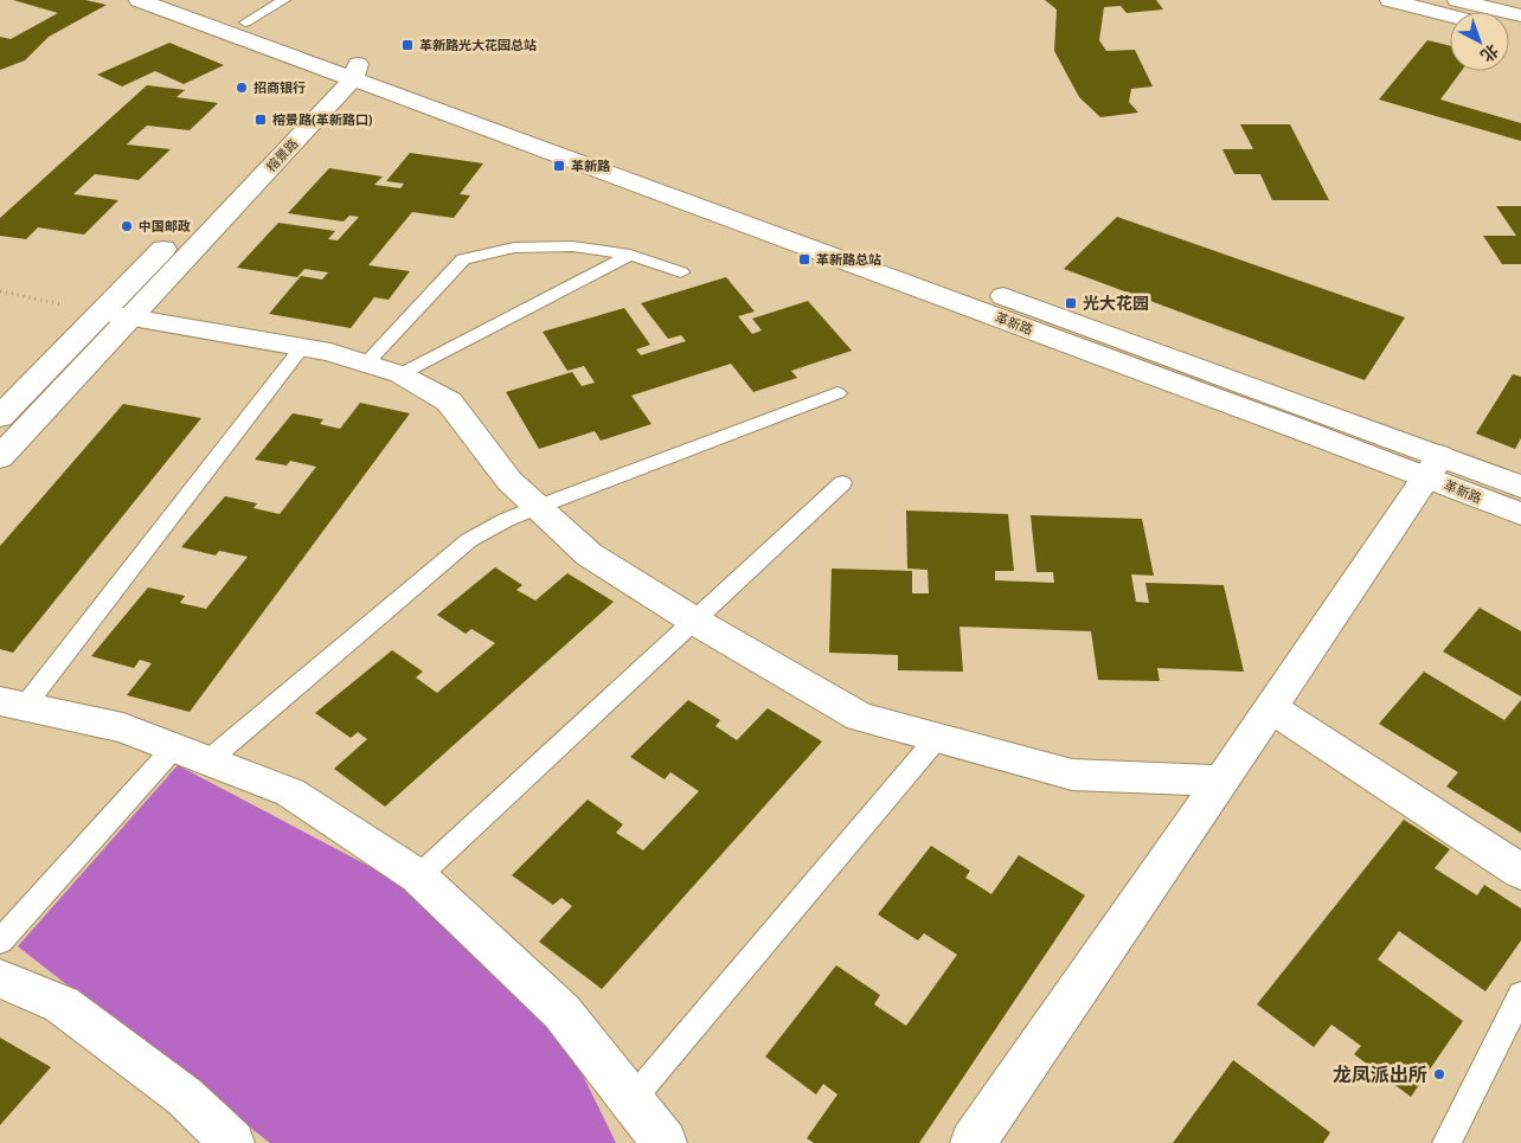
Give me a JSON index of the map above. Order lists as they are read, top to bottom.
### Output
{
  "streets": {
    "street": ["榕景路", "革新路"]
  },
  "crossings": [
    ["榕景路", "革新路"]
  ],
  "places": {
    "transit": [
      "革新路光大花园总站",
      "榕景路(革新路口)",
      "革新路",
      "革新路总站",
      "光大花园"
    ],
    "other": ["招商银行", "中国邮政", "龙凤派出所"]
  },
  "north": "bottom right"
}
